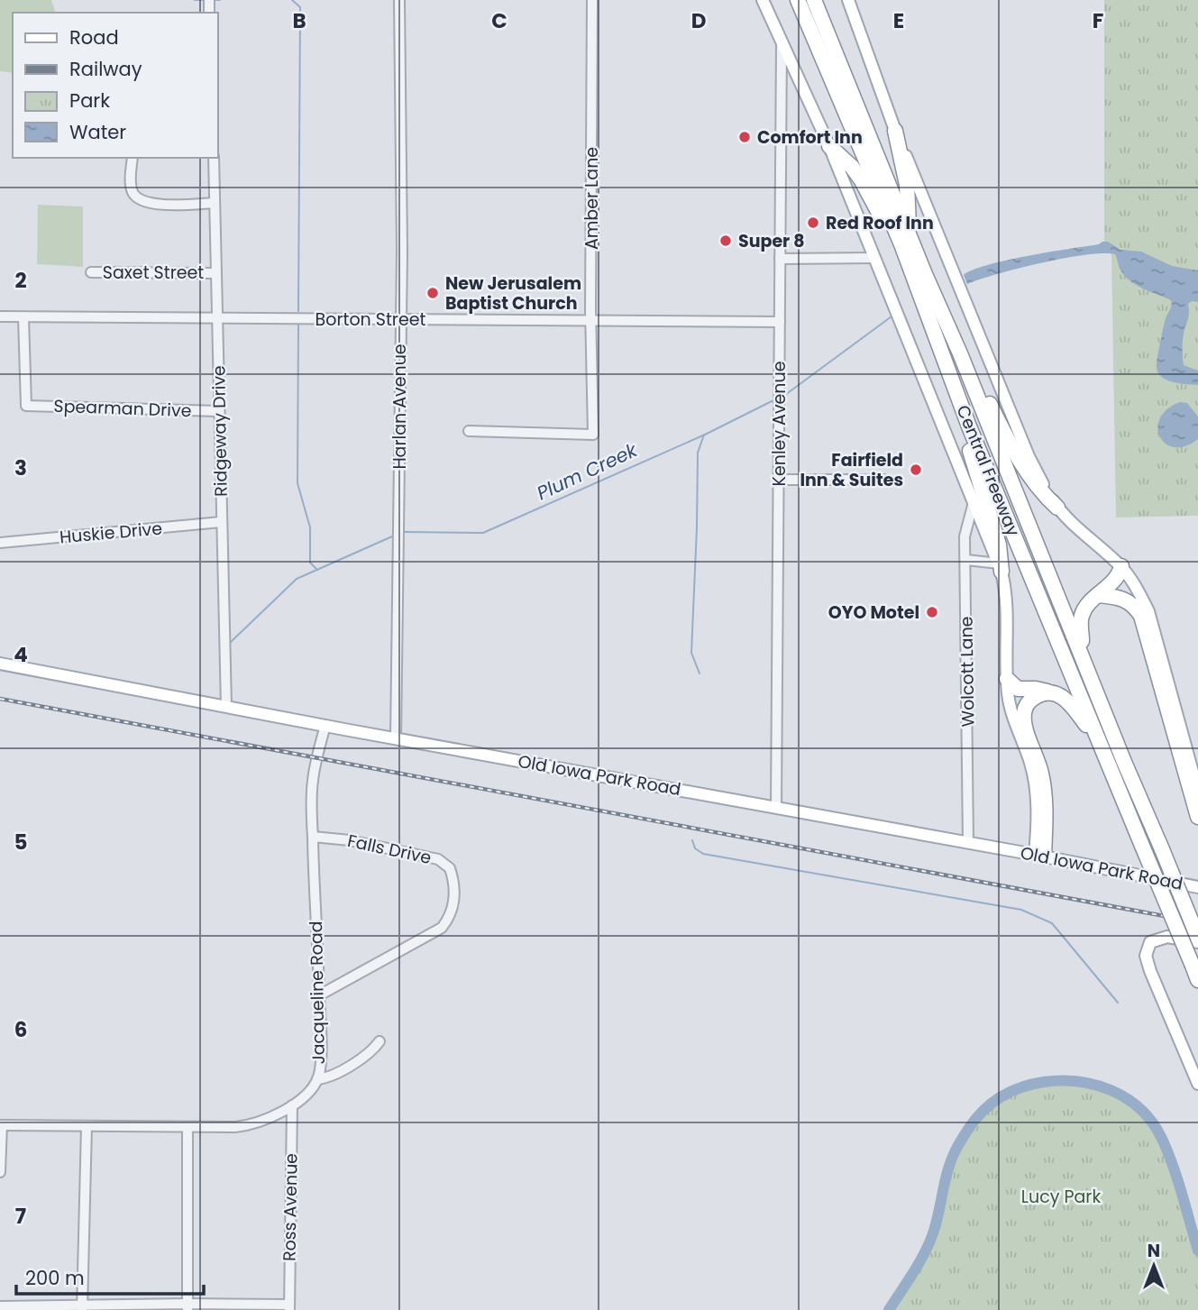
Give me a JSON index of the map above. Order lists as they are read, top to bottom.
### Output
{
  "streets": {
    "highway": ["Central Freeway"],
    "main road": ["Old Iowa Park Road"],
    "street": [
      "Amber Lane",
      "Saxet Street",
      "Borton Street",
      "Harlan Avenue",
      "Spearman Drive",
      "Kenley Avenue",
      "Ridgeway Drive",
      "Huskie Drive",
      "Wolcott Lane",
      "Falls Drive",
      "Jacqueline Road",
      "Ross Avenue"
    ]
  },
  "crossings": [
    ["Amber Lane", "Borton Street"],
    ["Saxet Street", "Ridgeway Drive"],
    ["Borton Street", "Harlan Avenue"],
    ["Borton Street", "Spearman Drive"],
    ["Borton Street", "Kenley Avenue"],
    ["Borton Street", "Ridgeway Drive"],
    ["Harlan Avenue", "Old Iowa Park Road"],
    ["Spearman Drive", "Ridgeway Drive"],
    ["Kenley Avenue", "Central Freeway"],
    ["Kenley Avenue", "Old Iowa Park Road"],
    ["Ridgeway Drive", "Huskie Drive"],
    ["Ridgeway Drive", "Old Iowa Park Road"],
    ["Central Freeway", "Wolcott Lane"],
    ["Central Freeway", "Old Iowa Park Road"],
    ["Wolcott Lane", "Old Iowa Park Road"],
    ["Old Iowa Park Road", "Jacqueline Road"],
    ["Falls Drive", "Jacqueline Road"],
    ["Jacqueline Road", "Ross Avenue"]
  ],
  "water": ["Plum Creek"],
  "parks": ["Lucy Park"],
  "places": [
    "Comfort Inn",
    "Red Roof Inn",
    "Super 8",
    "New Jerusalem Baptist Church",
    "Fairfield Inn & Suites",
    "OYO Motel"
  ],
  "legend": [
    "Road",
    "Railway",
    "Park",
    "Water"
  ],
  "scale_bar": "200 m",
  "north": "top",
  "grid": {
    "columns": [
      "B",
      "C",
      "D",
      "E",
      "F"
    ],
    "rows": [
      "2",
      "3",
      "4",
      "5",
      "6",
      "7"
    ]
  }
}
